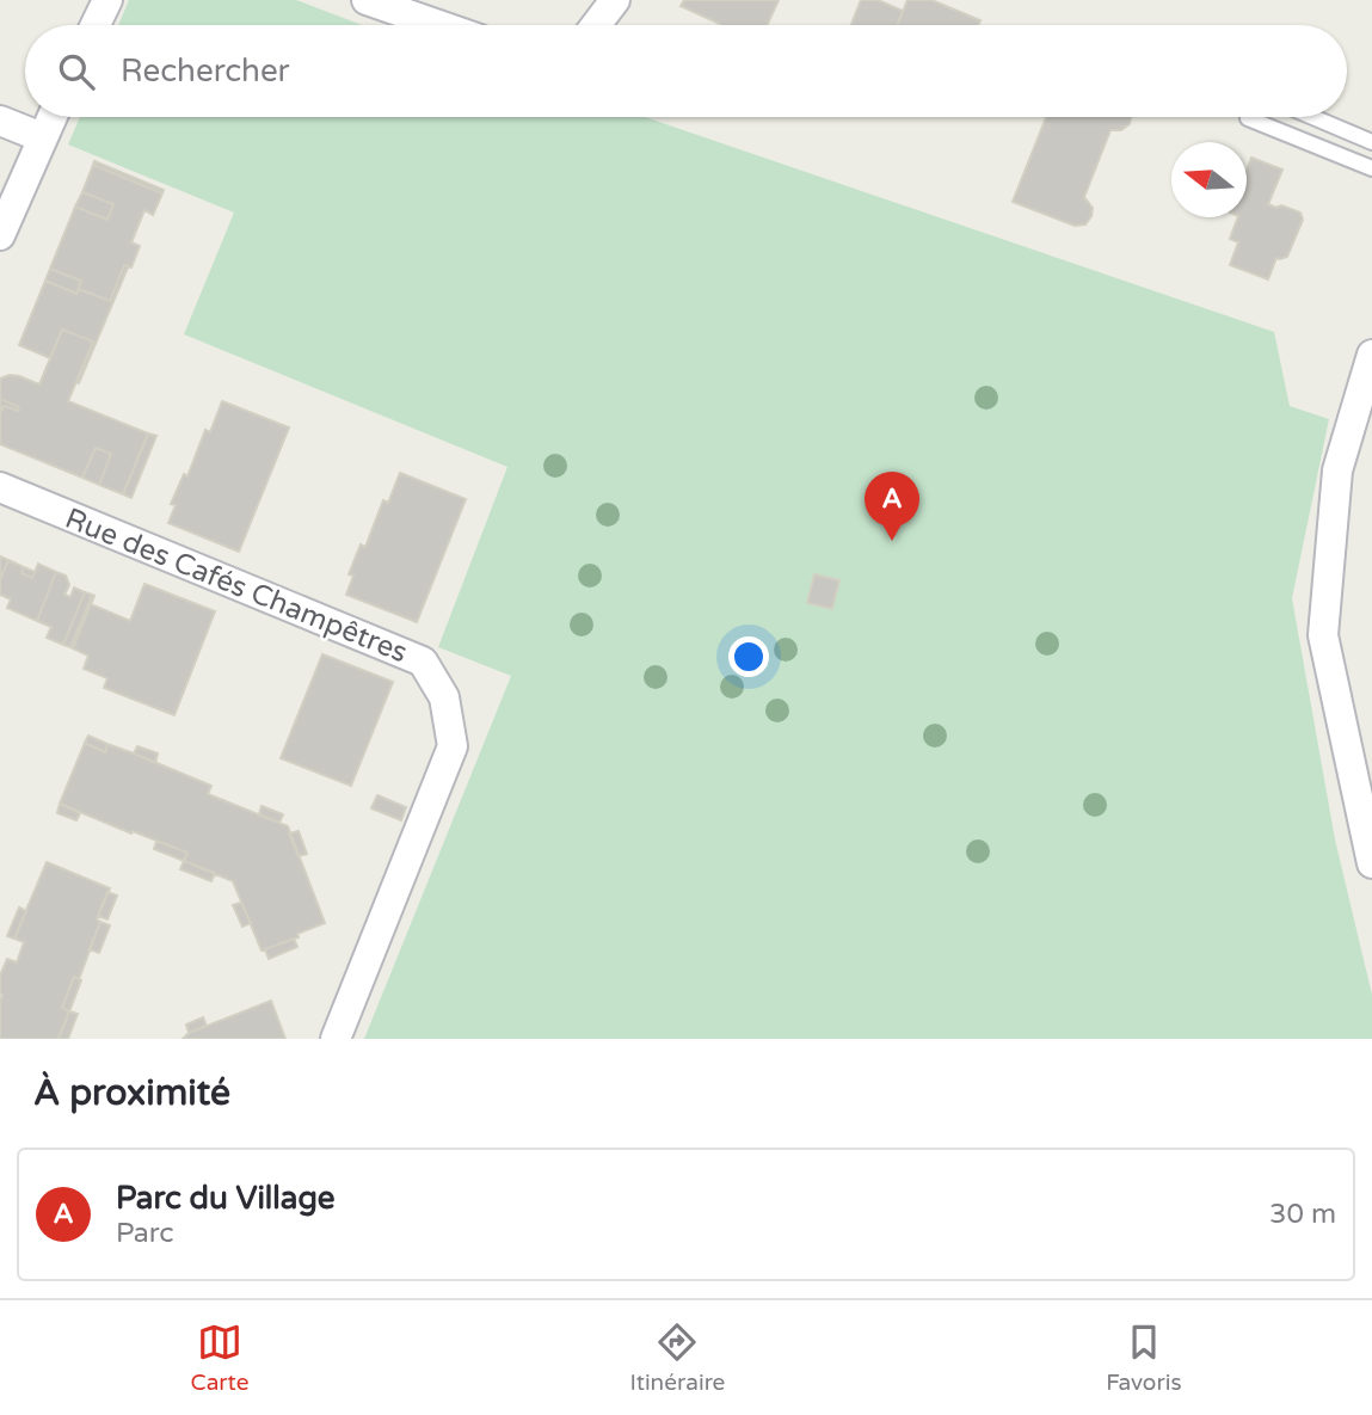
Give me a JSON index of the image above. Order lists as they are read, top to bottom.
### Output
{
  "streets": {
    "street": ["Rue des Cafés Champêtres"]
  },
  "north": "left",
  "page": {
    "search": "Rechercher",
    "pins": "A",
    "heading": "À proximité",
    "list": [
      {
        "mark": "A",
        "name": "Parc du Village",
        "note": "Parc",
        "value": "30 m"
      }
    ],
    "nav": ["Carte", "Itinéraire", "Favoris"]
  }
}
